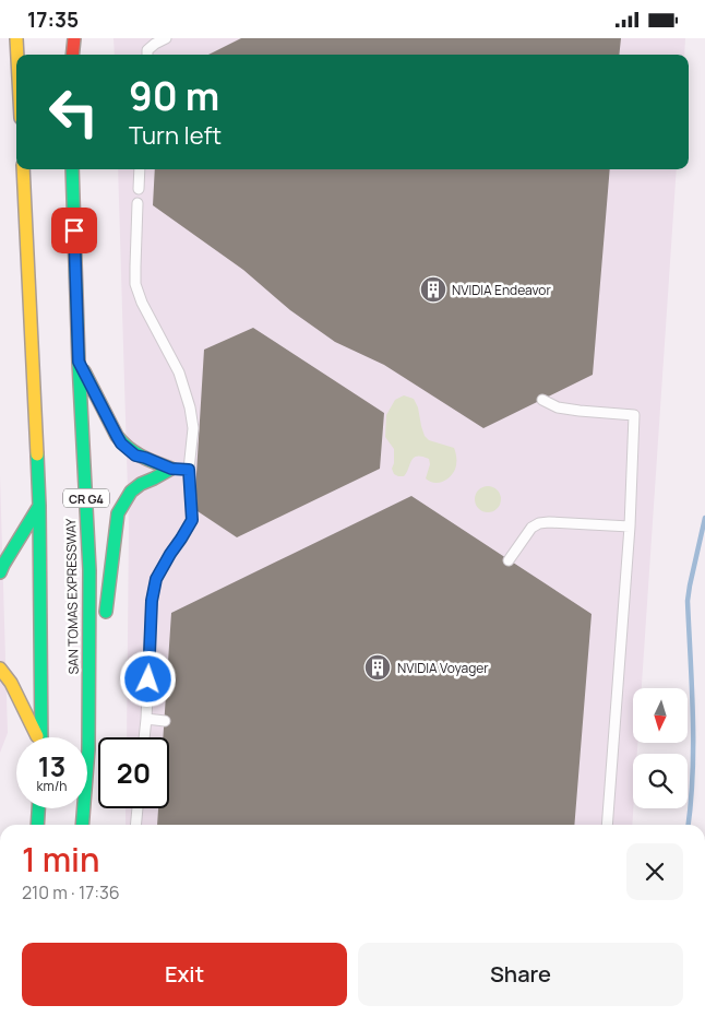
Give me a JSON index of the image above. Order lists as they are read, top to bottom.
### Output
{
  "streets": {
    "highway": ["CR G4", "SAN TOMAS EXPRESSWAY"]
  },
  "places": {
    "building": ["NVIDIA Endeavor", "NVIDIA Voyager"]
  },
  "north": "bottom",
  "page": {
    "status": "17:35",
    "turn": ["90 m", "Turn left"],
    "speed": "13 km/h",
    "limit": "20",
    "heading": ["1 min", "210 m · 17:36"],
    "buttons": ["Exit", "Share"]
  }
}
